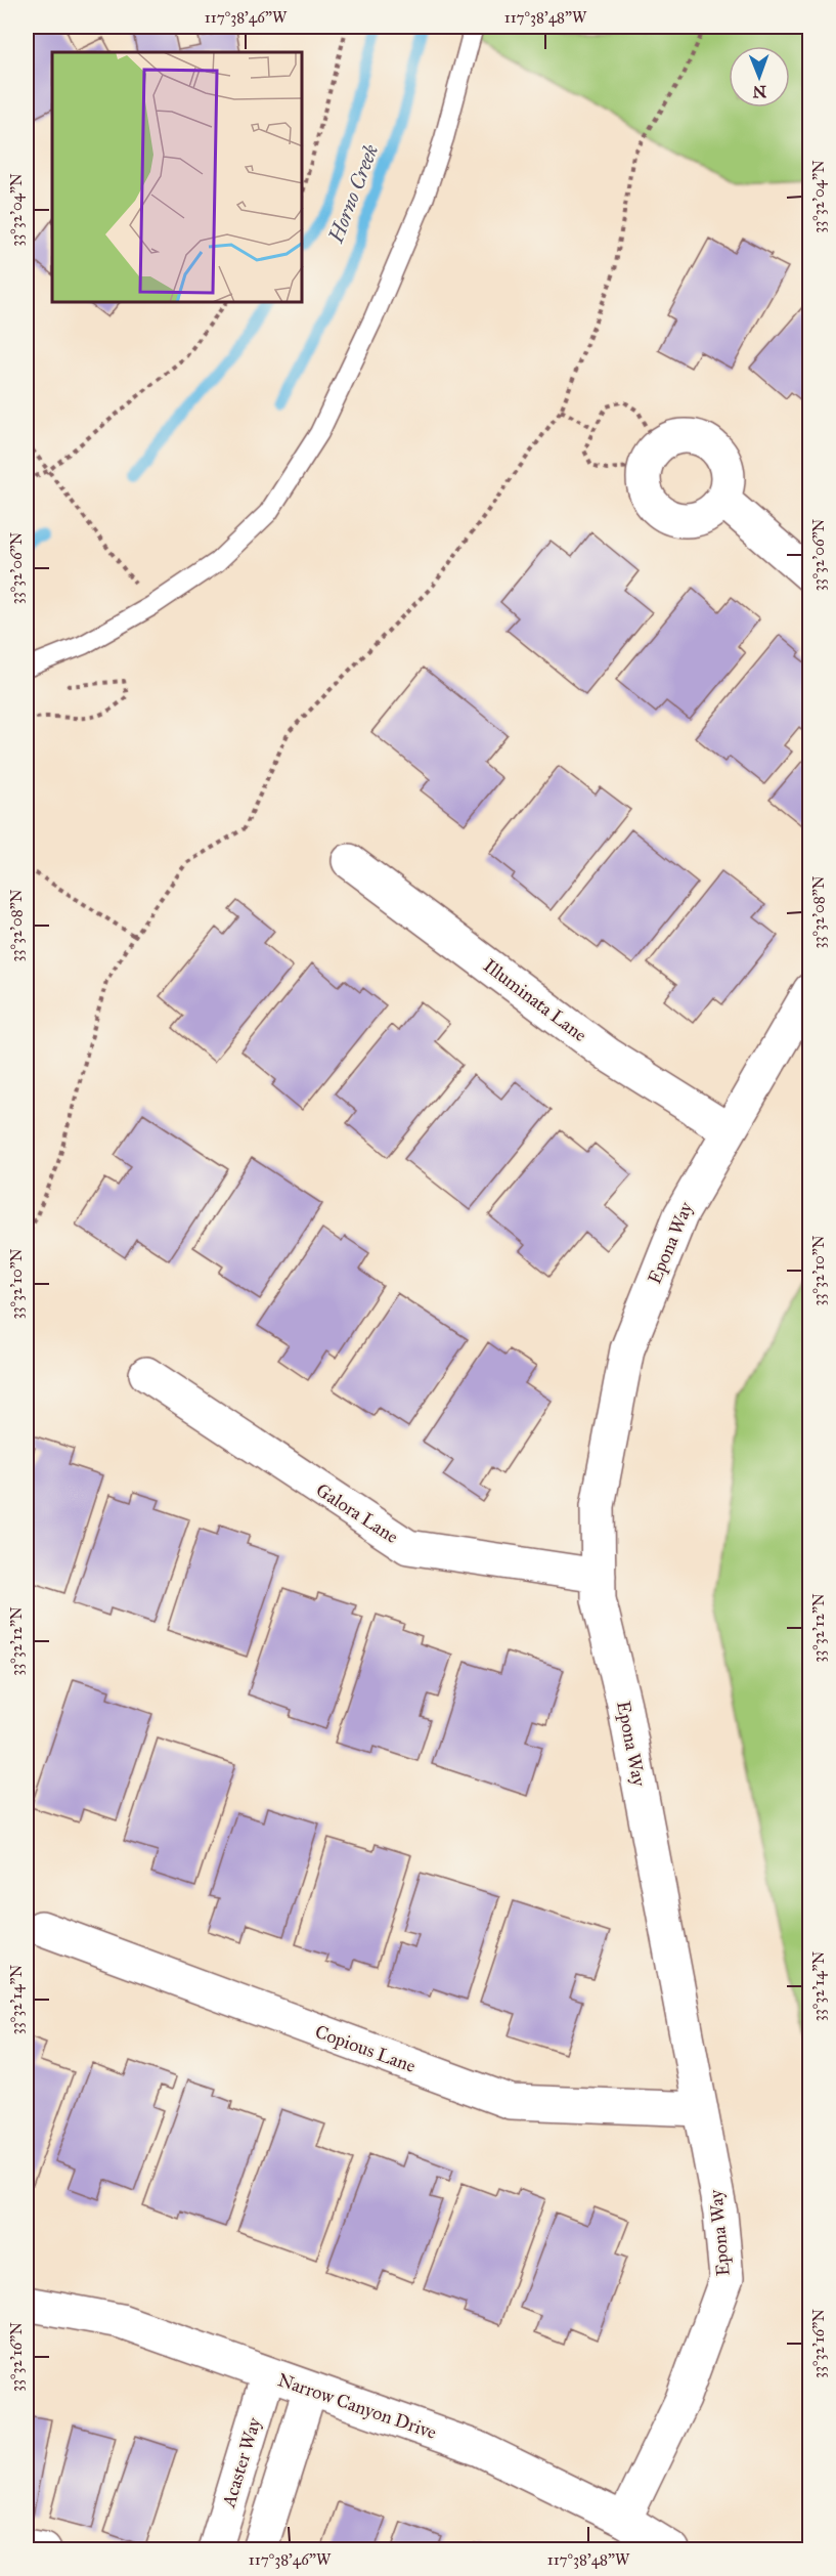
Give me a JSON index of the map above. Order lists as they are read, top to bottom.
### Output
{
  "streets": {
    "street": [
      "Illuminata Lane",
      "Epona Way",
      "Galora Lane",
      "Copious Lane",
      "Narrow Canyon Drive",
      "Acaster Way"
    ]
  },
  "crossings": [
    ["Illuminata Lane", "Epona Way"],
    ["Epona Way", "Galora Lane"],
    ["Epona Way", "Copious Lane"],
    ["Epona Way", "Narrow Canyon Drive"],
    ["Narrow Canyon Drive", "Acaster Way"]
  ],
  "water": ["Horno Creek"],
  "north": "bottom",
  "coordinates": [
    "117°38'46\"W",
    "117°38'48\"W",
    "33°32'04\"N",
    "33°32'06\"N",
    "33°32'08\"N",
    "33°32'10\"N",
    "33°32'12\"N",
    "33°32'14\"N",
    "33°32'16\"N"
  ]
}
